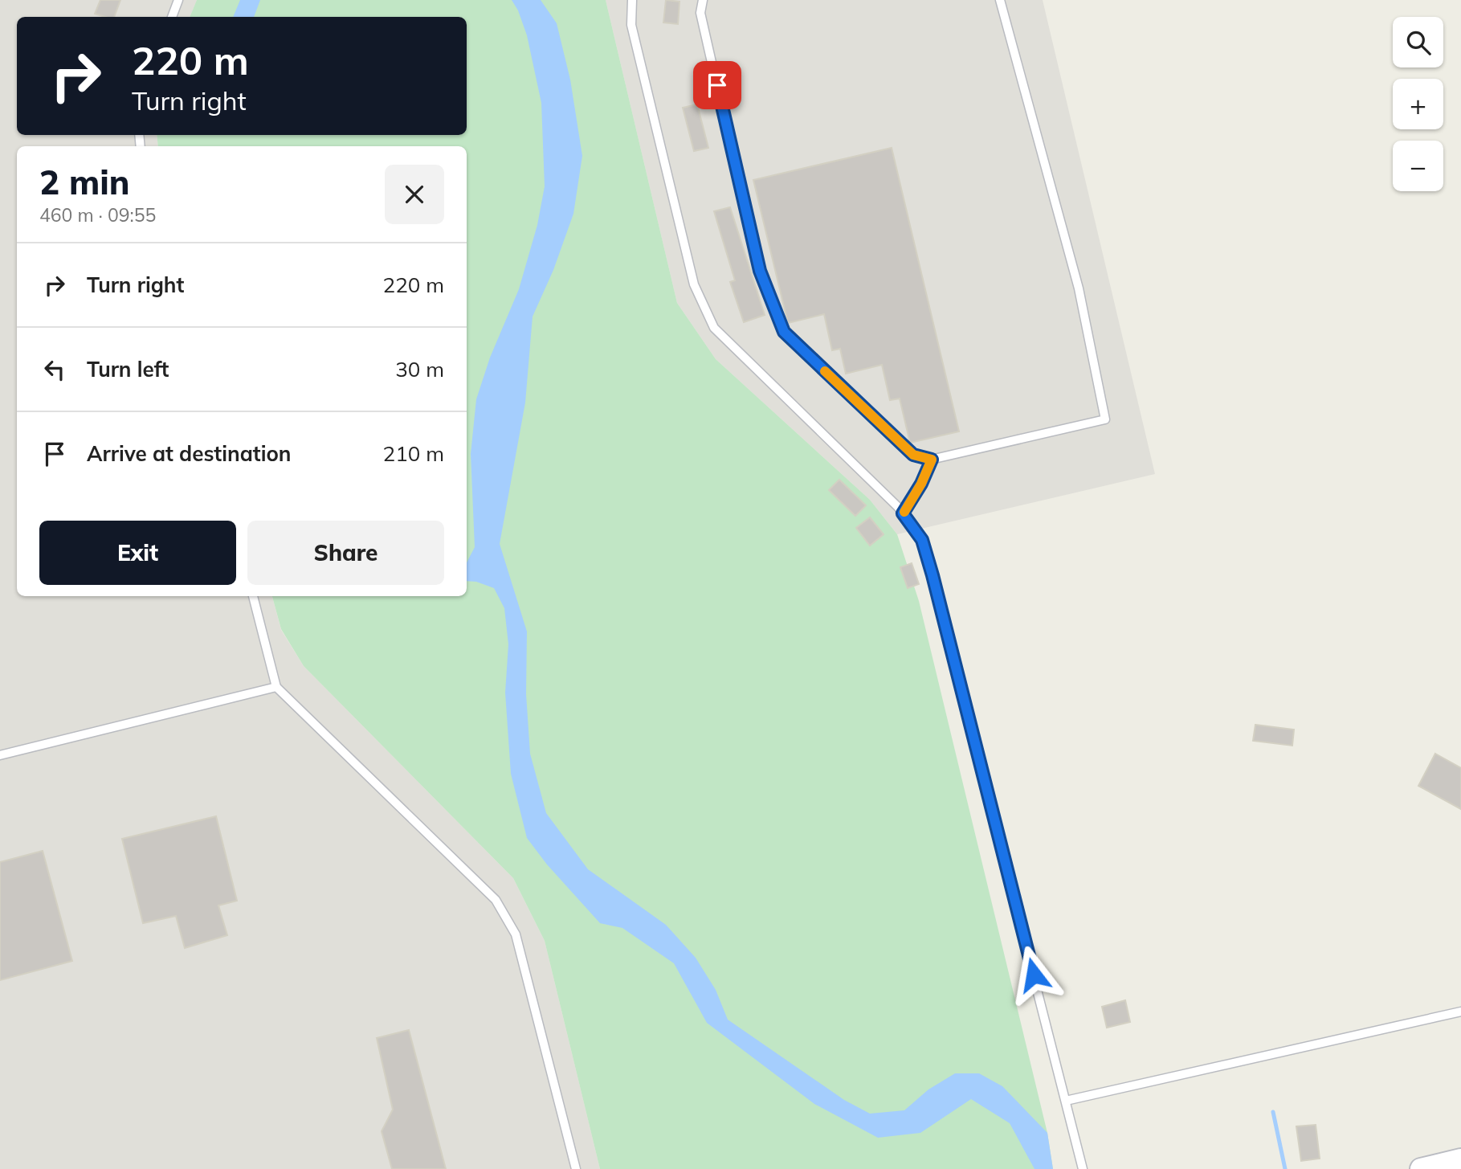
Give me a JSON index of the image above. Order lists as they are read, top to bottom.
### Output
{
  "page": {
    "map_buttons": ["+", "−"],
    "turn": ["220 m", "Turn right"],
    "heading": ["2 min", "460 m · 09:55"],
    "list": [
      {
        "name": "Turn right",
        "value": "220 m"
      },
      {
        "name": "Turn left",
        "value": "30 m"
      },
      {
        "name": "Arrive at destination",
        "value": "210 m"
      }
    ],
    "buttons": ["Exit", "Share"]
  }
}
